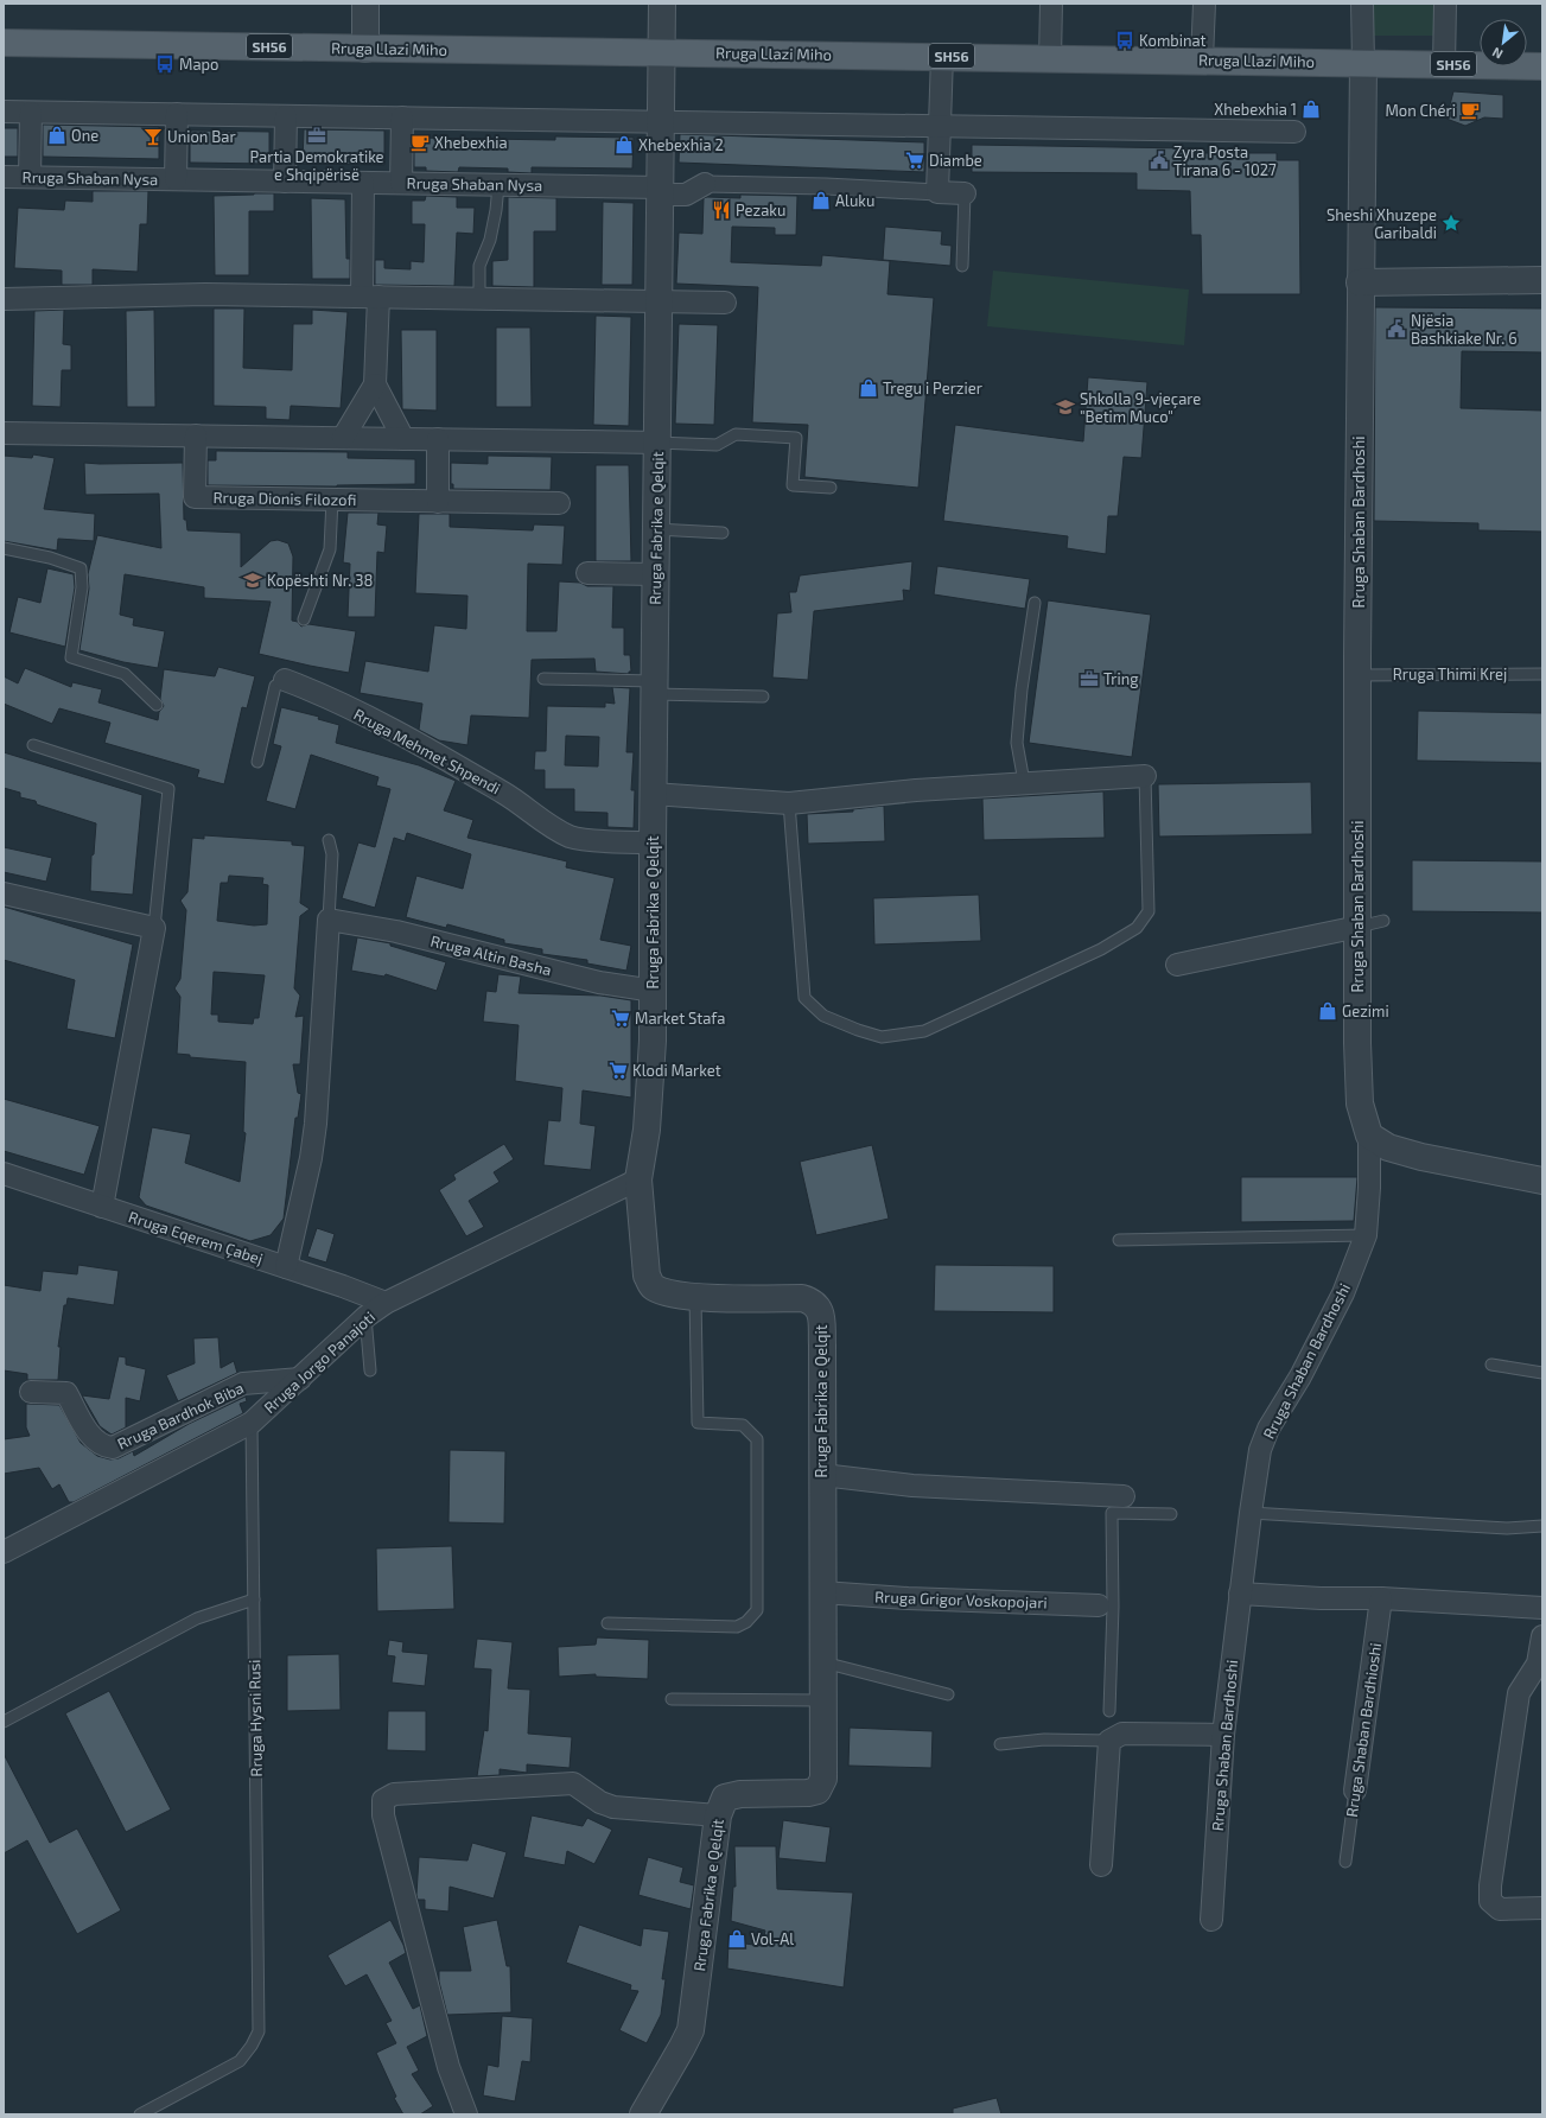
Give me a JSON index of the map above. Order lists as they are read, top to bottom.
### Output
{
  "streets": {
    "main road": ["SH56", "Rruga Llazi Miho"],
    "street": [
      "Rruga Shaban Nysa",
      "Rruga Dionis Filozofi",
      "Rruga Shaban Bardhoshi",
      "Rruga Fabrika e Qelqit",
      "Rruga Mehmet Shpendi",
      "Rruga Altin Basha",
      "Rruga Eqerem Çabej",
      "Rruga Jorgo Panajoti",
      "Rruga Bardhok Biba",
      "Rruga Grigor Voskopojari",
      "Rruga Shaban Bardhioshi"
    ],
    "lane": ["Rruga Thimi Krej", "Rruga Hysni Rusi"]
  },
  "crossings": [
    ["Rruga Llazi Miho", "Rruga Shaban Bardhoshi"],
    ["Rruga Llazi Miho", "Rruga Fabrika e Qelqit"],
    ["Rruga Shaban Nysa", "Rruga Fabrika e Qelqit"],
    ["Rruga Shaban Bardhoshi", "Rruga Thimi Krej"],
    ["Rruga Fabrika e Qelqit", "Rruga Mehmet Shpendi"],
    ["Rruga Fabrika e Qelqit", "Rruga Altin Basha"],
    ["Rruga Fabrika e Qelqit", "Rruga Jorgo Panajoti"],
    ["Rruga Fabrika e Qelqit", "Rruga Grigor Voskopojari"],
    ["Rruga Eqerem Çabej", "Rruga Jorgo Panajoti"],
    ["Rruga Jorgo Panajoti", "Rruga Bardhok Biba"],
    ["Rruga Jorgo Panajoti", "Rruga Hysni Rusi"]
  ],
  "places": {
    "bus stop": ["Kombinat", "Mapo"],
    "shop": [
      "Xhebexhia 1",
      "One",
      "Xhebexhia 2",
      "Aluku",
      "Tregu i Perzier",
      "Gezimi",
      "Vol-Al"
    ],
    "cafe": ["Mon Chéri", "Xhebexhia"],
    "office": ["Partia Demokratike e Shqipërisë", "Tring"],
    "bar": ["Union Bar"],
    "supermarket": ["Diambe", "Market Stafa", "Klodi Market"],
    "public building": ["Zyra Posta Tirana 6 - 1027", "Njësia Bashkiake Nr. 6"],
    "restaurant": ["Pezaku"],
    "place": ["Sheshi Xhuzepe Garibaldi"],
    "school or university": ["Shkolla 9-vjeçare \"Betim Muco\"", "Kopështi Nr. 38"]
  },
  "north": "bottom left"
}
